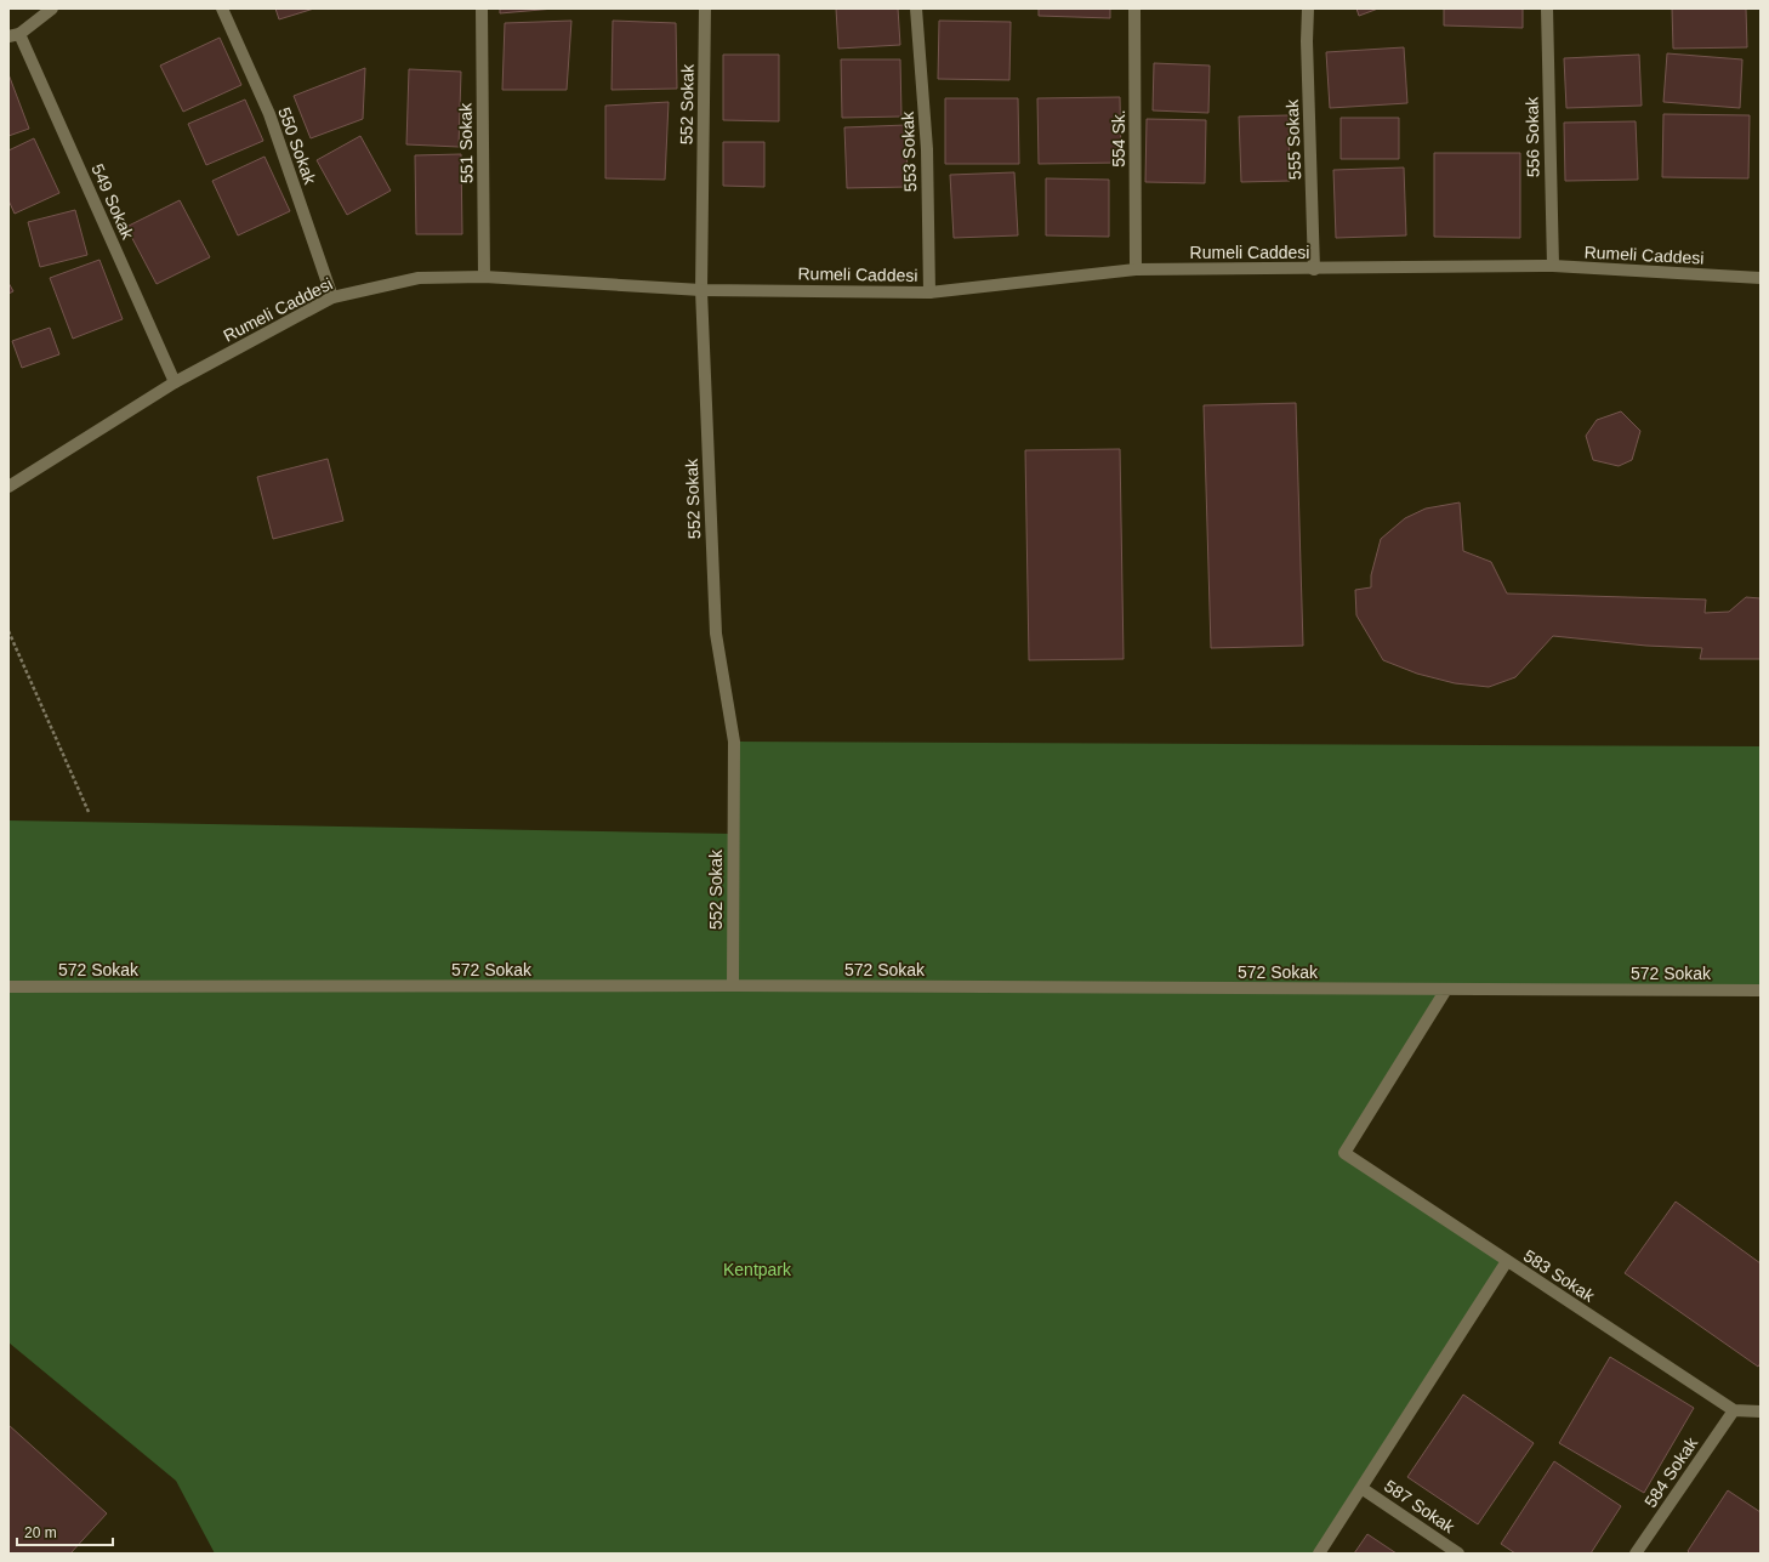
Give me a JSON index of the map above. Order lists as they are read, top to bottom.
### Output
{
  "streets": {
    "street": [
      "552 Sokak",
      "556 Sokak",
      "554 Sk.",
      "555 Sokak",
      "551 Sokak",
      "550 Sokak",
      "553 Sokak",
      "549 Sokak",
      "Rumeli Caddesi",
      "572 Sokak",
      "583 Sokak",
      "584 Sokak",
      "587 Sokak"
    ]
  },
  "crossings": [
    ["552 Sokak", "Rumeli Caddesi"],
    ["552 Sokak", "572 Sokak"],
    ["556 Sokak", "Rumeli Caddesi"],
    ["554 Sk.", "Rumeli Caddesi"],
    ["555 Sokak", "Rumeli Caddesi"],
    ["551 Sokak", "Rumeli Caddesi"],
    ["550 Sokak", "Rumeli Caddesi"],
    ["553 Sokak", "Rumeli Caddesi"],
    ["549 Sokak", "Rumeli Caddesi"],
    ["572 Sokak", "583 Sokak"],
    ["583 Sokak", "584 Sokak"]
  ],
  "parks": ["Kentpark"],
  "scale_bar": "20 m"
}
